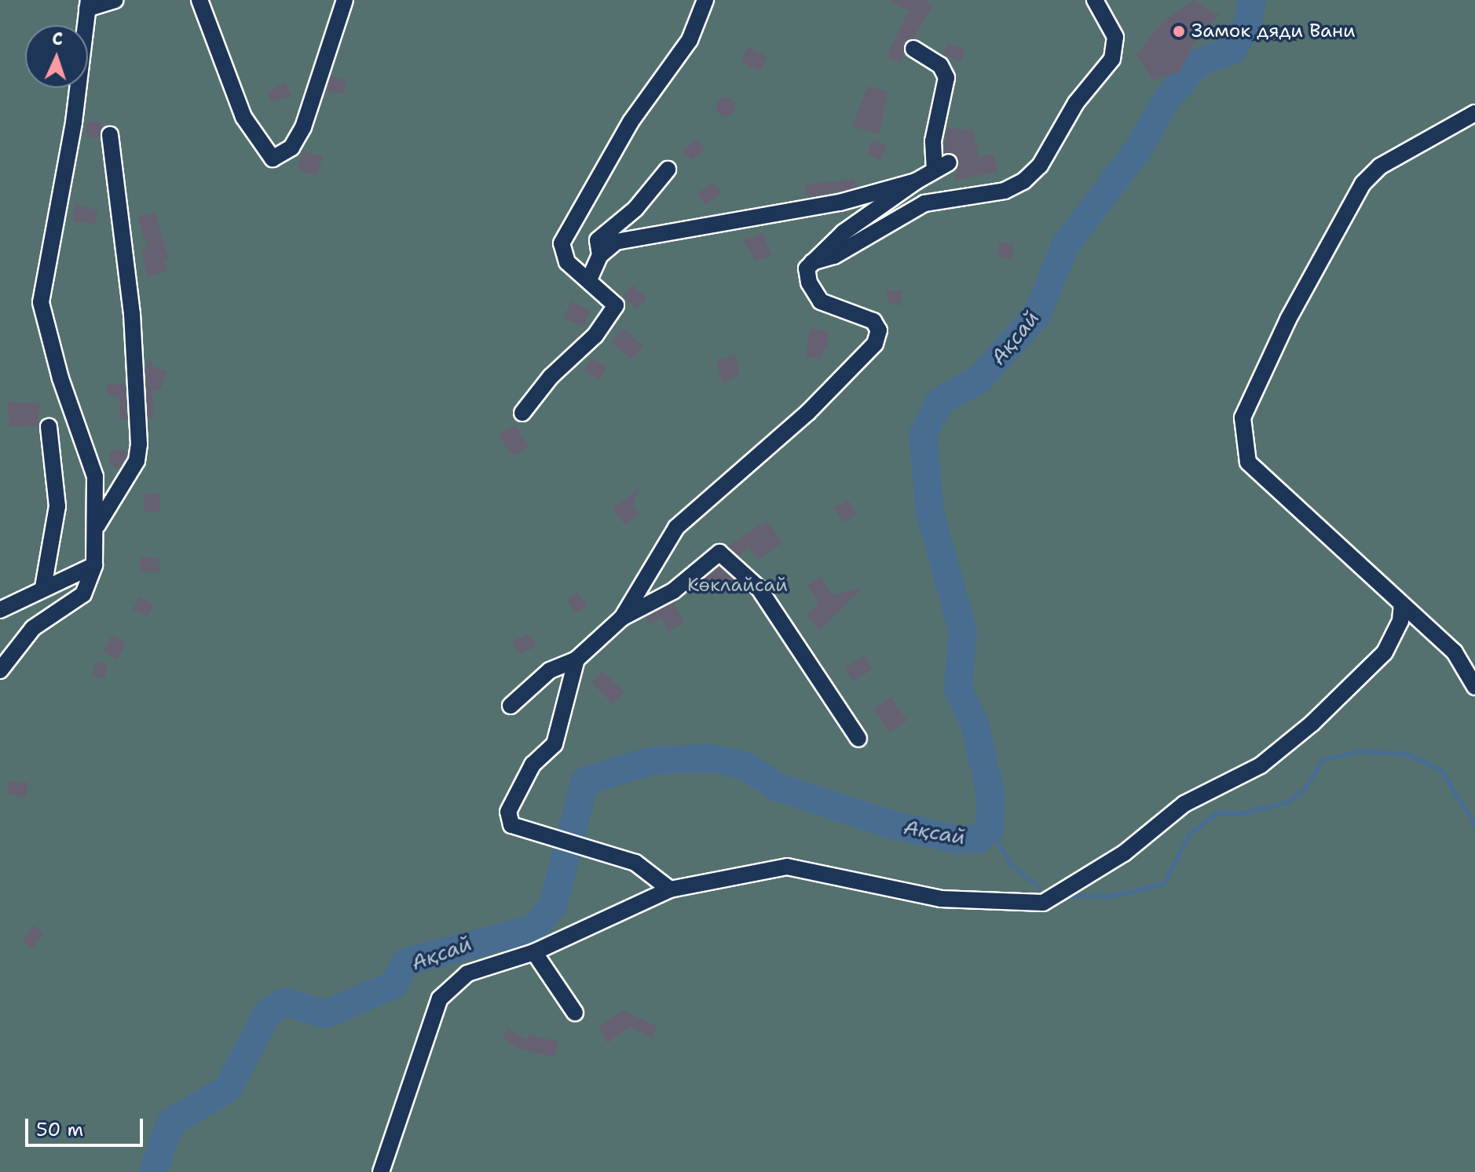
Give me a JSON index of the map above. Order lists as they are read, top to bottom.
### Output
{
  "water": ["Ақсай"],
  "parks": ["Көклайсай"],
  "places": ["Замок дяди Вани"],
  "scale_bar": "50 m",
  "north": "top"
}
